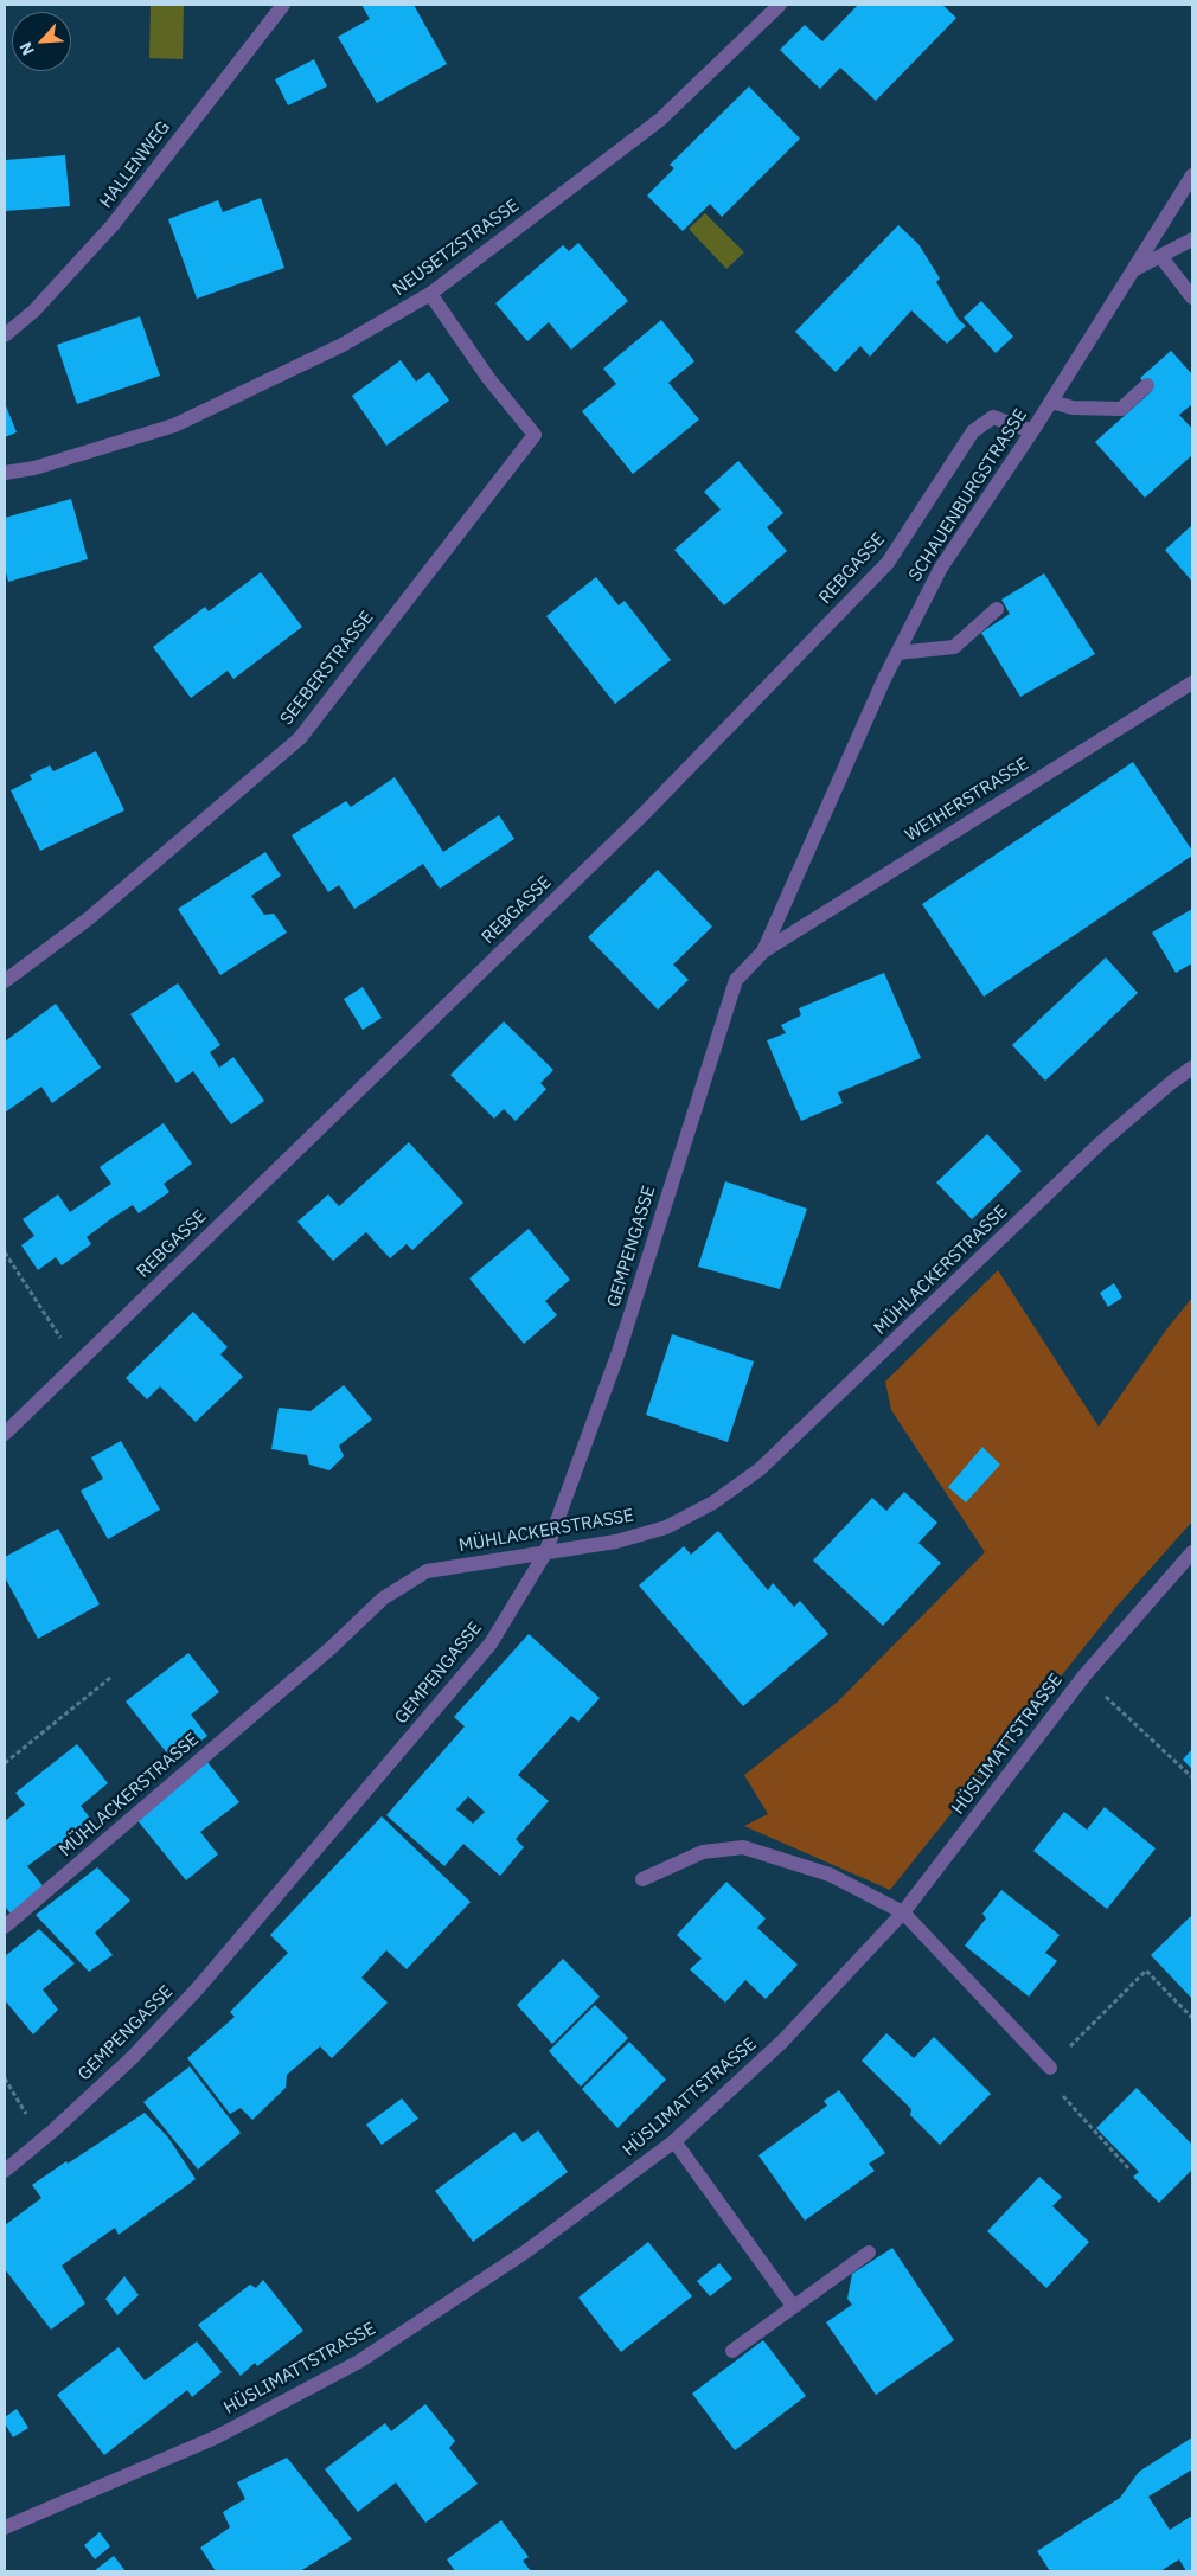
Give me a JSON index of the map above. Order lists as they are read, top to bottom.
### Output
{
  "streets": {
    "street": [
      "HALLENWEG",
      "NEUSETZSTRASSE",
      "SCHAUENBURGSTRASSE",
      "REBGASSE",
      "SEEBERSTRASSE",
      "WEIHERSTRASSE",
      "GEMPENGASSE",
      "MÜHLACKERSTRASSE",
      "HÜSLIMATTSTRASSE"
    ]
  },
  "crossings": [
    ["NEUSETZSTRASSE", "SEEBERSTRASSE"],
    ["SCHAUENBURGSTRASSE", "REBGASSE"],
    ["SCHAUENBURGSTRASSE", "WEIHERSTRASSE"],
    ["SCHAUENBURGSTRASSE", "GEMPENGASSE"],
    ["WEIHERSTRASSE", "GEMPENGASSE"],
    ["GEMPENGASSE", "MÜHLACKERSTRASSE"]
  ],
  "north": "bottom left"
}
